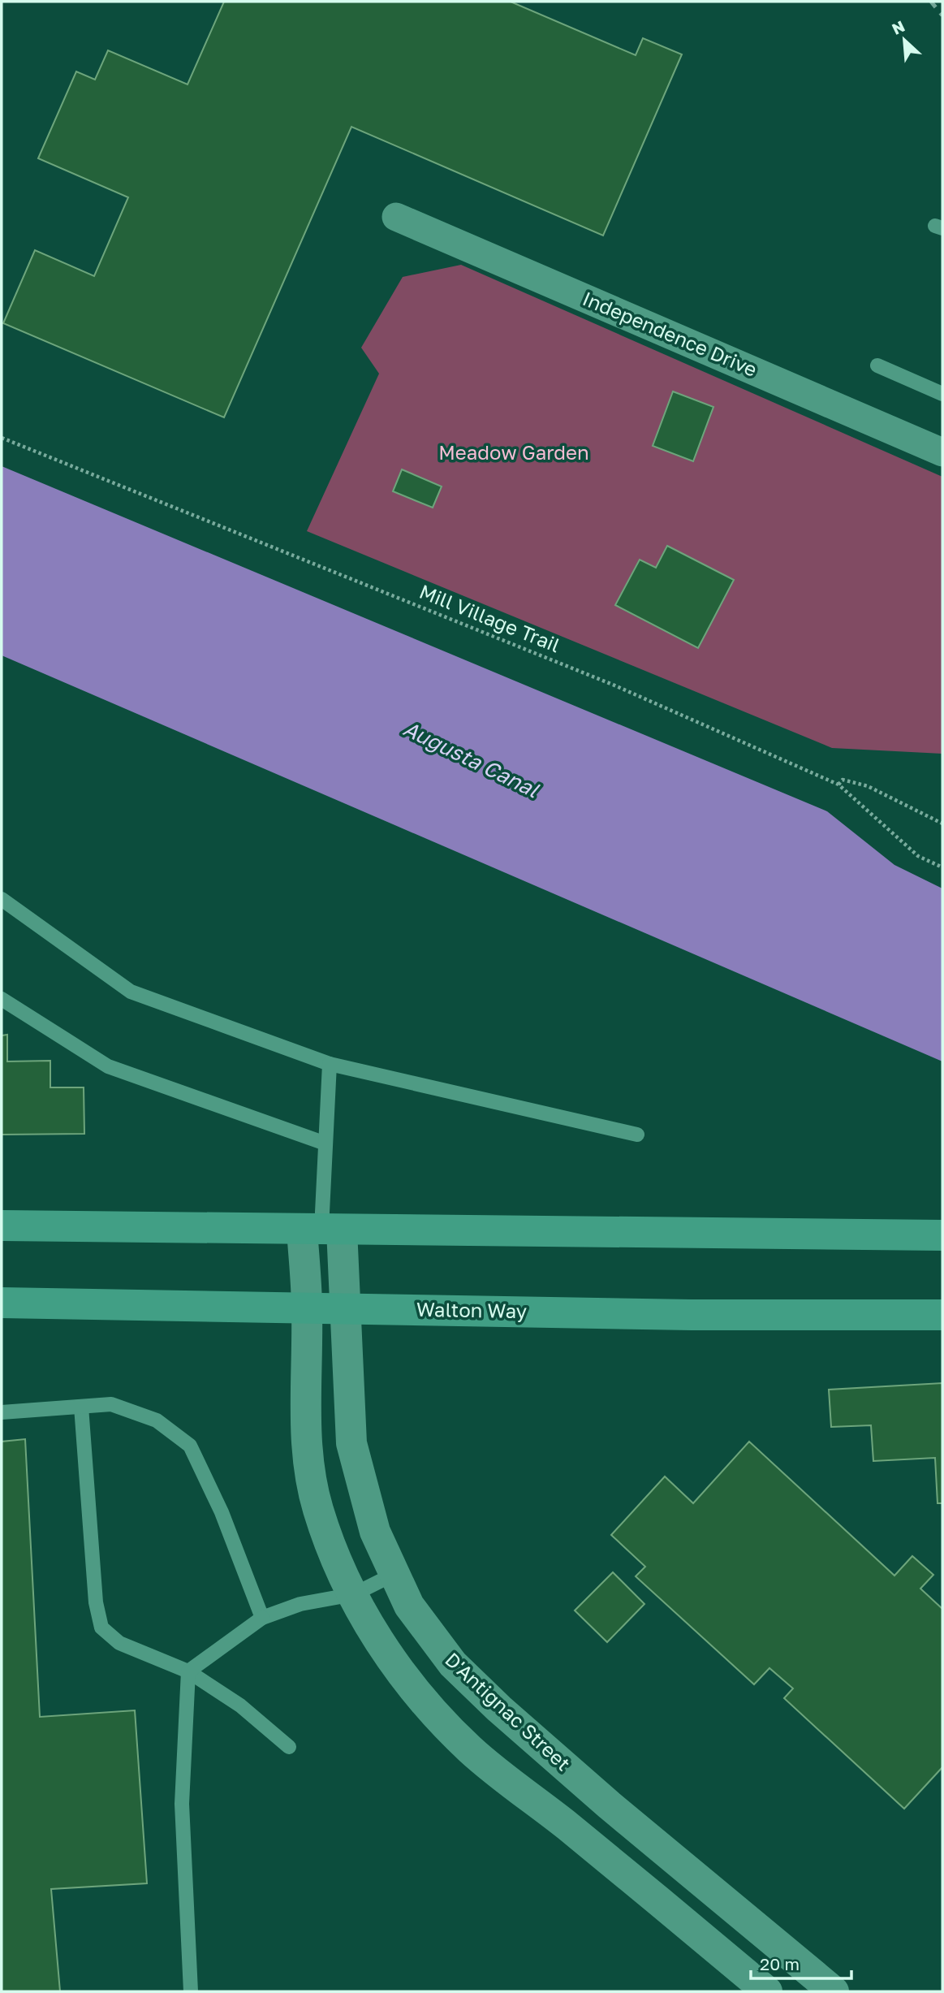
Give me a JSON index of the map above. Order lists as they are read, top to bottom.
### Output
{
  "streets": {
    "main road": ["Walton Way"],
    "street": ["Independence Drive", "D'Antignac Street"],
    "path": ["Mill Village Trail"]
  },
  "crossings": [
    ["Walton Way", "D'Antignac Street"]
  ],
  "water": ["Augusta Canal"],
  "parks": ["Meadow Garden"],
  "scale_bar": "20 m",
  "north": "top left"
}
